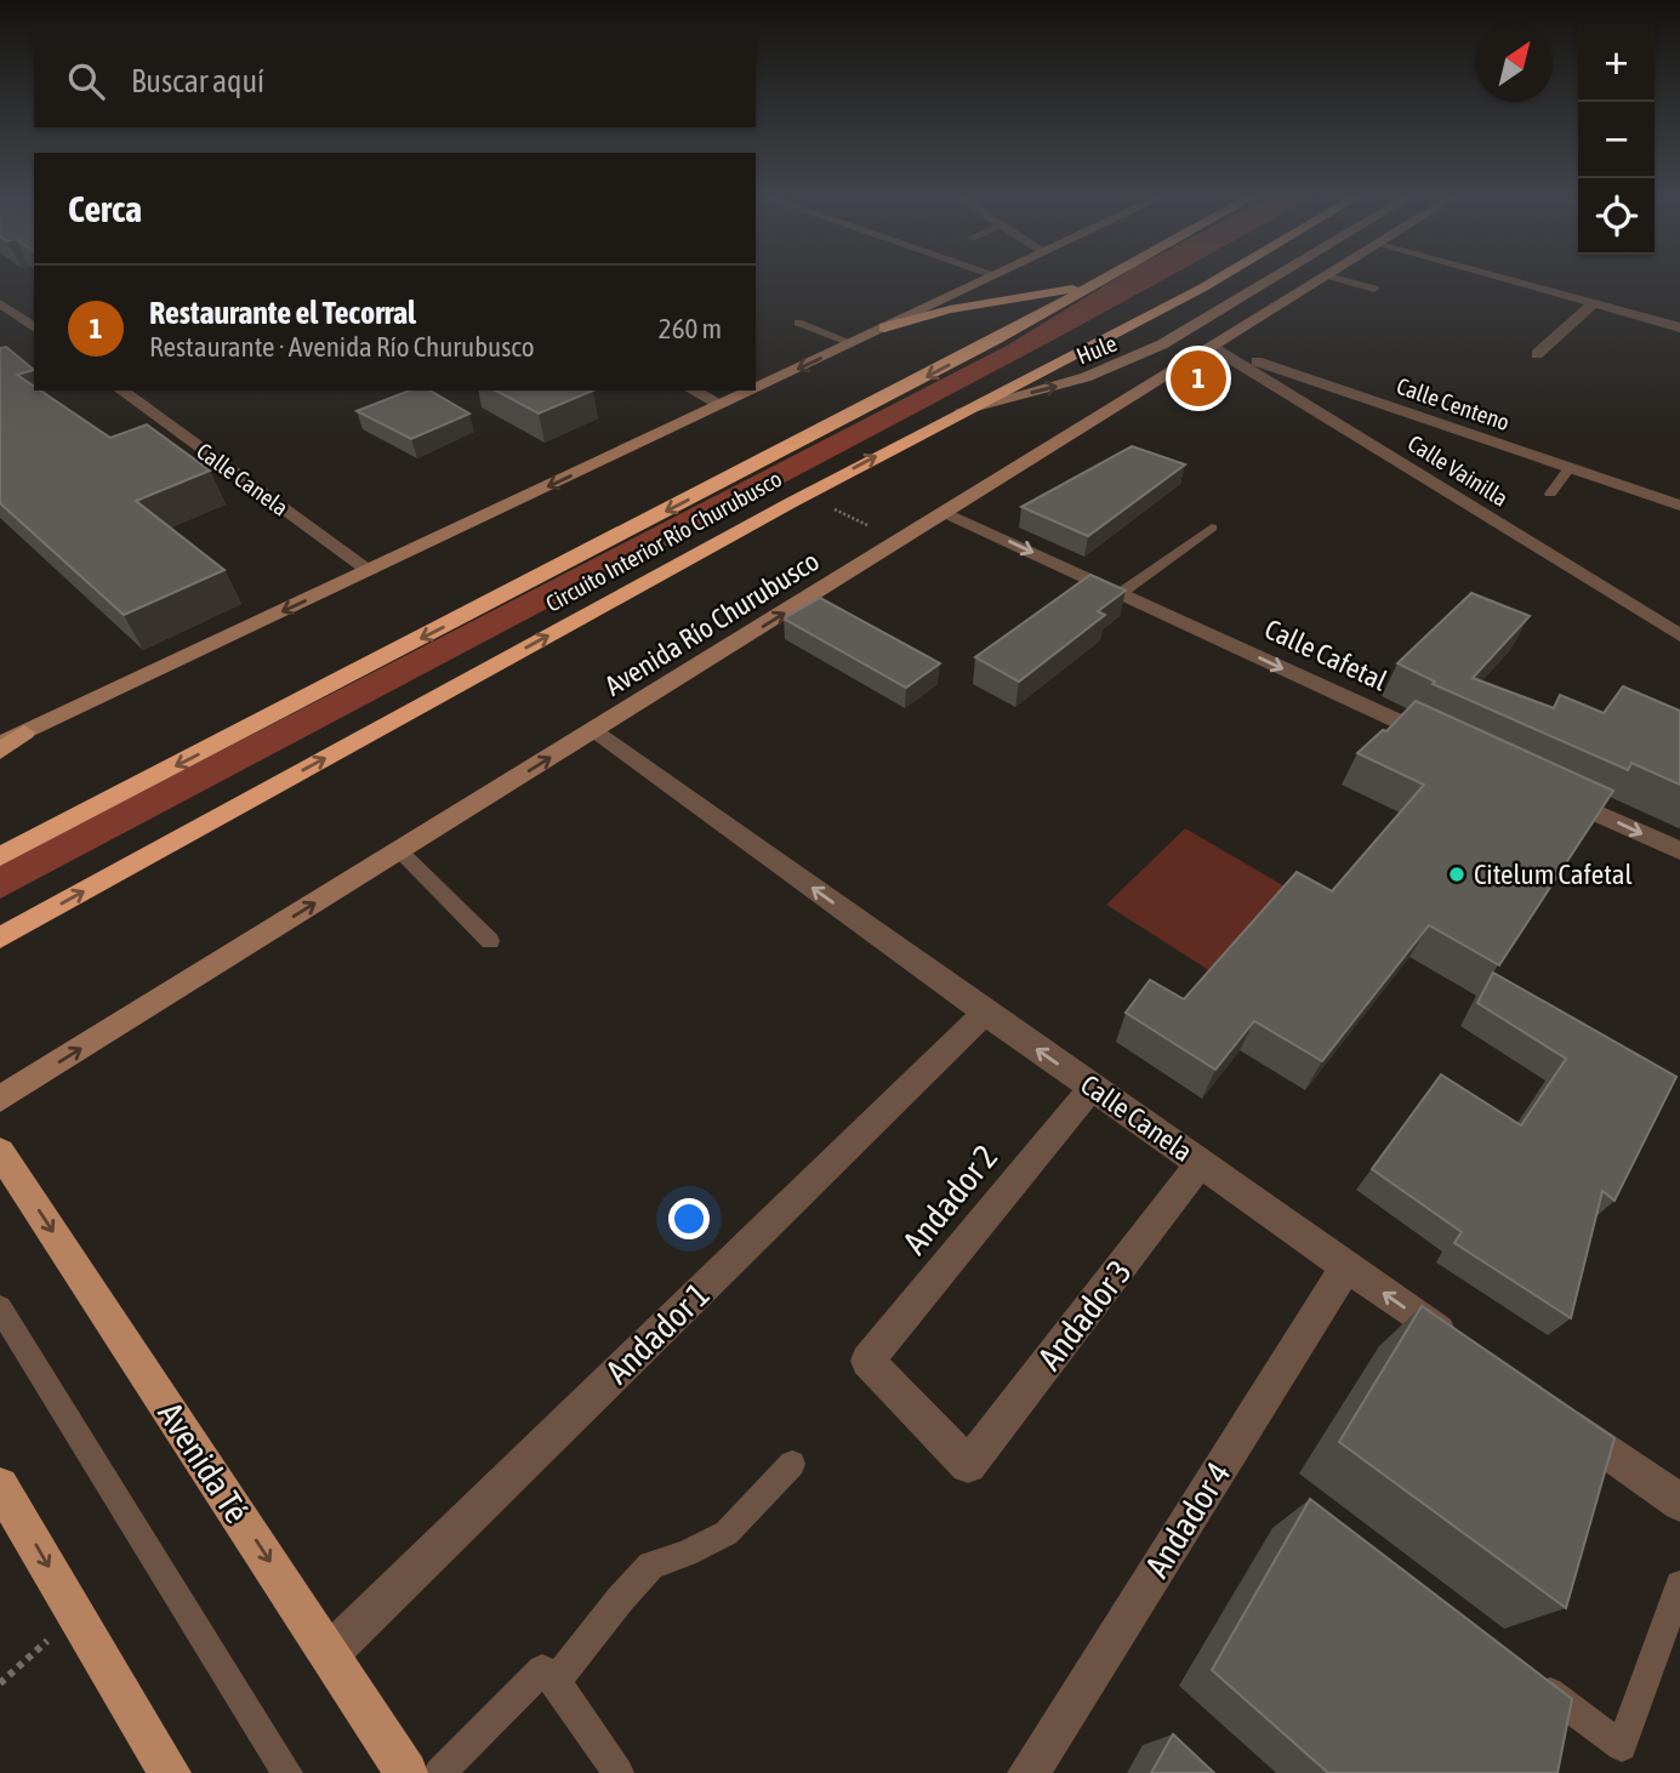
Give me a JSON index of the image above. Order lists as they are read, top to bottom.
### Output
{
  "streets": {
    "highway": ["Circuito Interior Río Churubusco"],
    "main road": ["Hule", "Avenida Río Churubusco", "Avenida Té"],
    "street": [
      "Calle Centeno",
      "Calle Vainilla",
      "Calle Canela",
      "Calle Cafetal",
      "Andador 2",
      "Andador 3",
      "Andador 1",
      "Andador 4"
    ]
  },
  "crossings": [
    ["Hule", "Circuito Interior Río Churubusco"],
    ["Calle Centeno", "Calle Vainilla"],
    ["Calle Centeno", "Avenida Río Churubusco"],
    ["Calle Vainilla", "Avenida Río Churubusco"],
    ["Calle Canela", "Avenida Río Churubusco"],
    ["Calle Canela", "Andador 2"],
    ["Calle Canela", "Andador 3"],
    ["Calle Canela", "Andador 1"],
    ["Calle Canela", "Andador 4"],
    ["Avenida Río Churubusco", "Calle Cafetal"],
    ["Andador 2", "Andador 3"],
    ["Andador 1", "Avenida Té"]
  ],
  "one_way": [
    "Hule",
    "Calle Canela",
    "Avenida Río Churubusco",
    "Calle Cafetal"
  ],
  "places": ["Citelum Cafetal"],
  "north": "top right",
  "page": {
    "map_buttons": ["+", "−"],
    "search": "Buscar aquí",
    "heading": "Cerca",
    "list": [
      {
        "mark": "1",
        "name": "Restaurante el Tecorral",
        "note": "Restaurante · Avenida Río Churubusco",
        "value": "260 m"
      }
    ],
    "pins": "1"
  }
}
